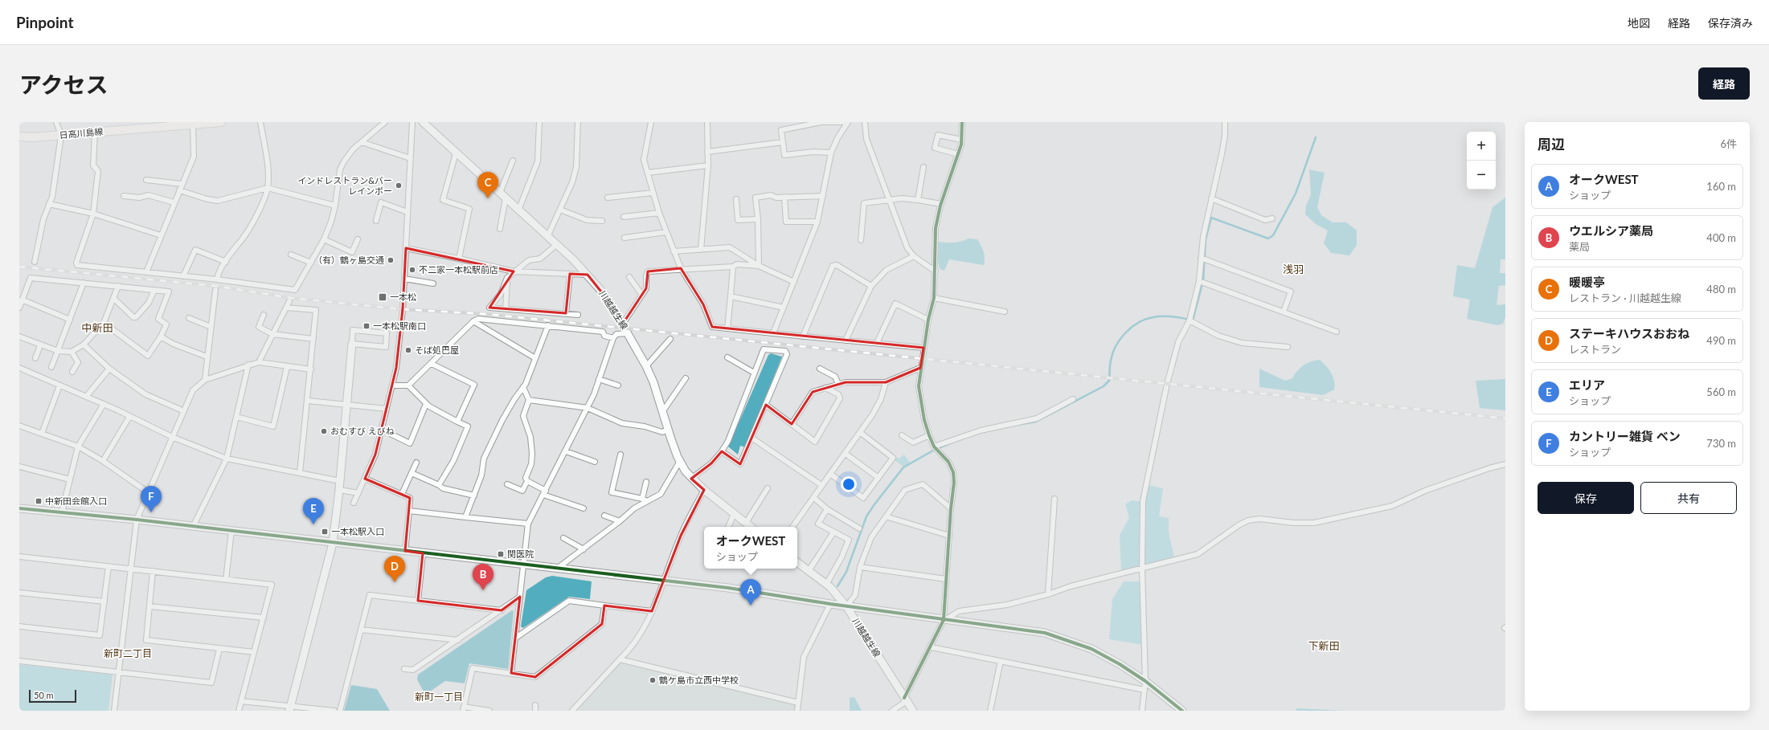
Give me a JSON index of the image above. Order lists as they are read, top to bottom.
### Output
{
  "streets": {
    "main road": ["日高川島線"],
    "street": ["川越越生線"]
  },
  "districts": [
    "浅羽",
    "中新田",
    "下新田",
    "新町二丁目",
    "新町一丁目"
  ],
  "places": {
    "other": [
      "インドレストラン&バー レインボー",
      "（有）鶴ヶ島交通",
      "不二家一本松駅前店",
      "そば処巴屋",
      "おむすび えびね",
      "鶴ケ島市立西中学校"
    ],
    "transit": [
      "一本松",
      "一本松駅南口",
      "中新田会館入口",
      "一本松駅入口",
      "関医院"
    ]
  },
  "scale_bar": "50 m",
  "page": {
    "header": "Pinpoint",
    "nav": ["地図", "経路", "保存済み"],
    "title": "アクセス",
    "buttons": [
      "経路",
      ["保存", "共有"]
    ],
    "heading": ["周辺", "6件"],
    "map_buttons": ["+", "−"],
    "list": [
      {
        "mark": "A",
        "name": "オークWEST",
        "note": "ショップ",
        "value": "160 m"
      },
      {
        "mark": "B",
        "name": "ウエルシア薬局",
        "note": "薬局",
        "value": "400 m"
      },
      {
        "mark": "C",
        "name": "暖暖亭",
        "note": "レストラン · 川越越生線",
        "value": "480 m"
      },
      {
        "mark": "D",
        "name": "ステーキハウスおおね",
        "note": "レストラン",
        "value": "490 m"
      },
      {
        "mark": "E",
        "name": "エリア",
        "note": "ショップ",
        "value": "560 m"
      },
      {
        "mark": "F",
        "name": "カントリー雑貨 ベン",
        "note": "ショップ",
        "value": "730 m"
      }
    ],
    "pins": [
      "C",
      "F",
      "E",
      "D",
      "B",
      "A"
    ],
    "popup": ["オークWEST", "ショップ"],
    "scale": "50 m"
  }
}
